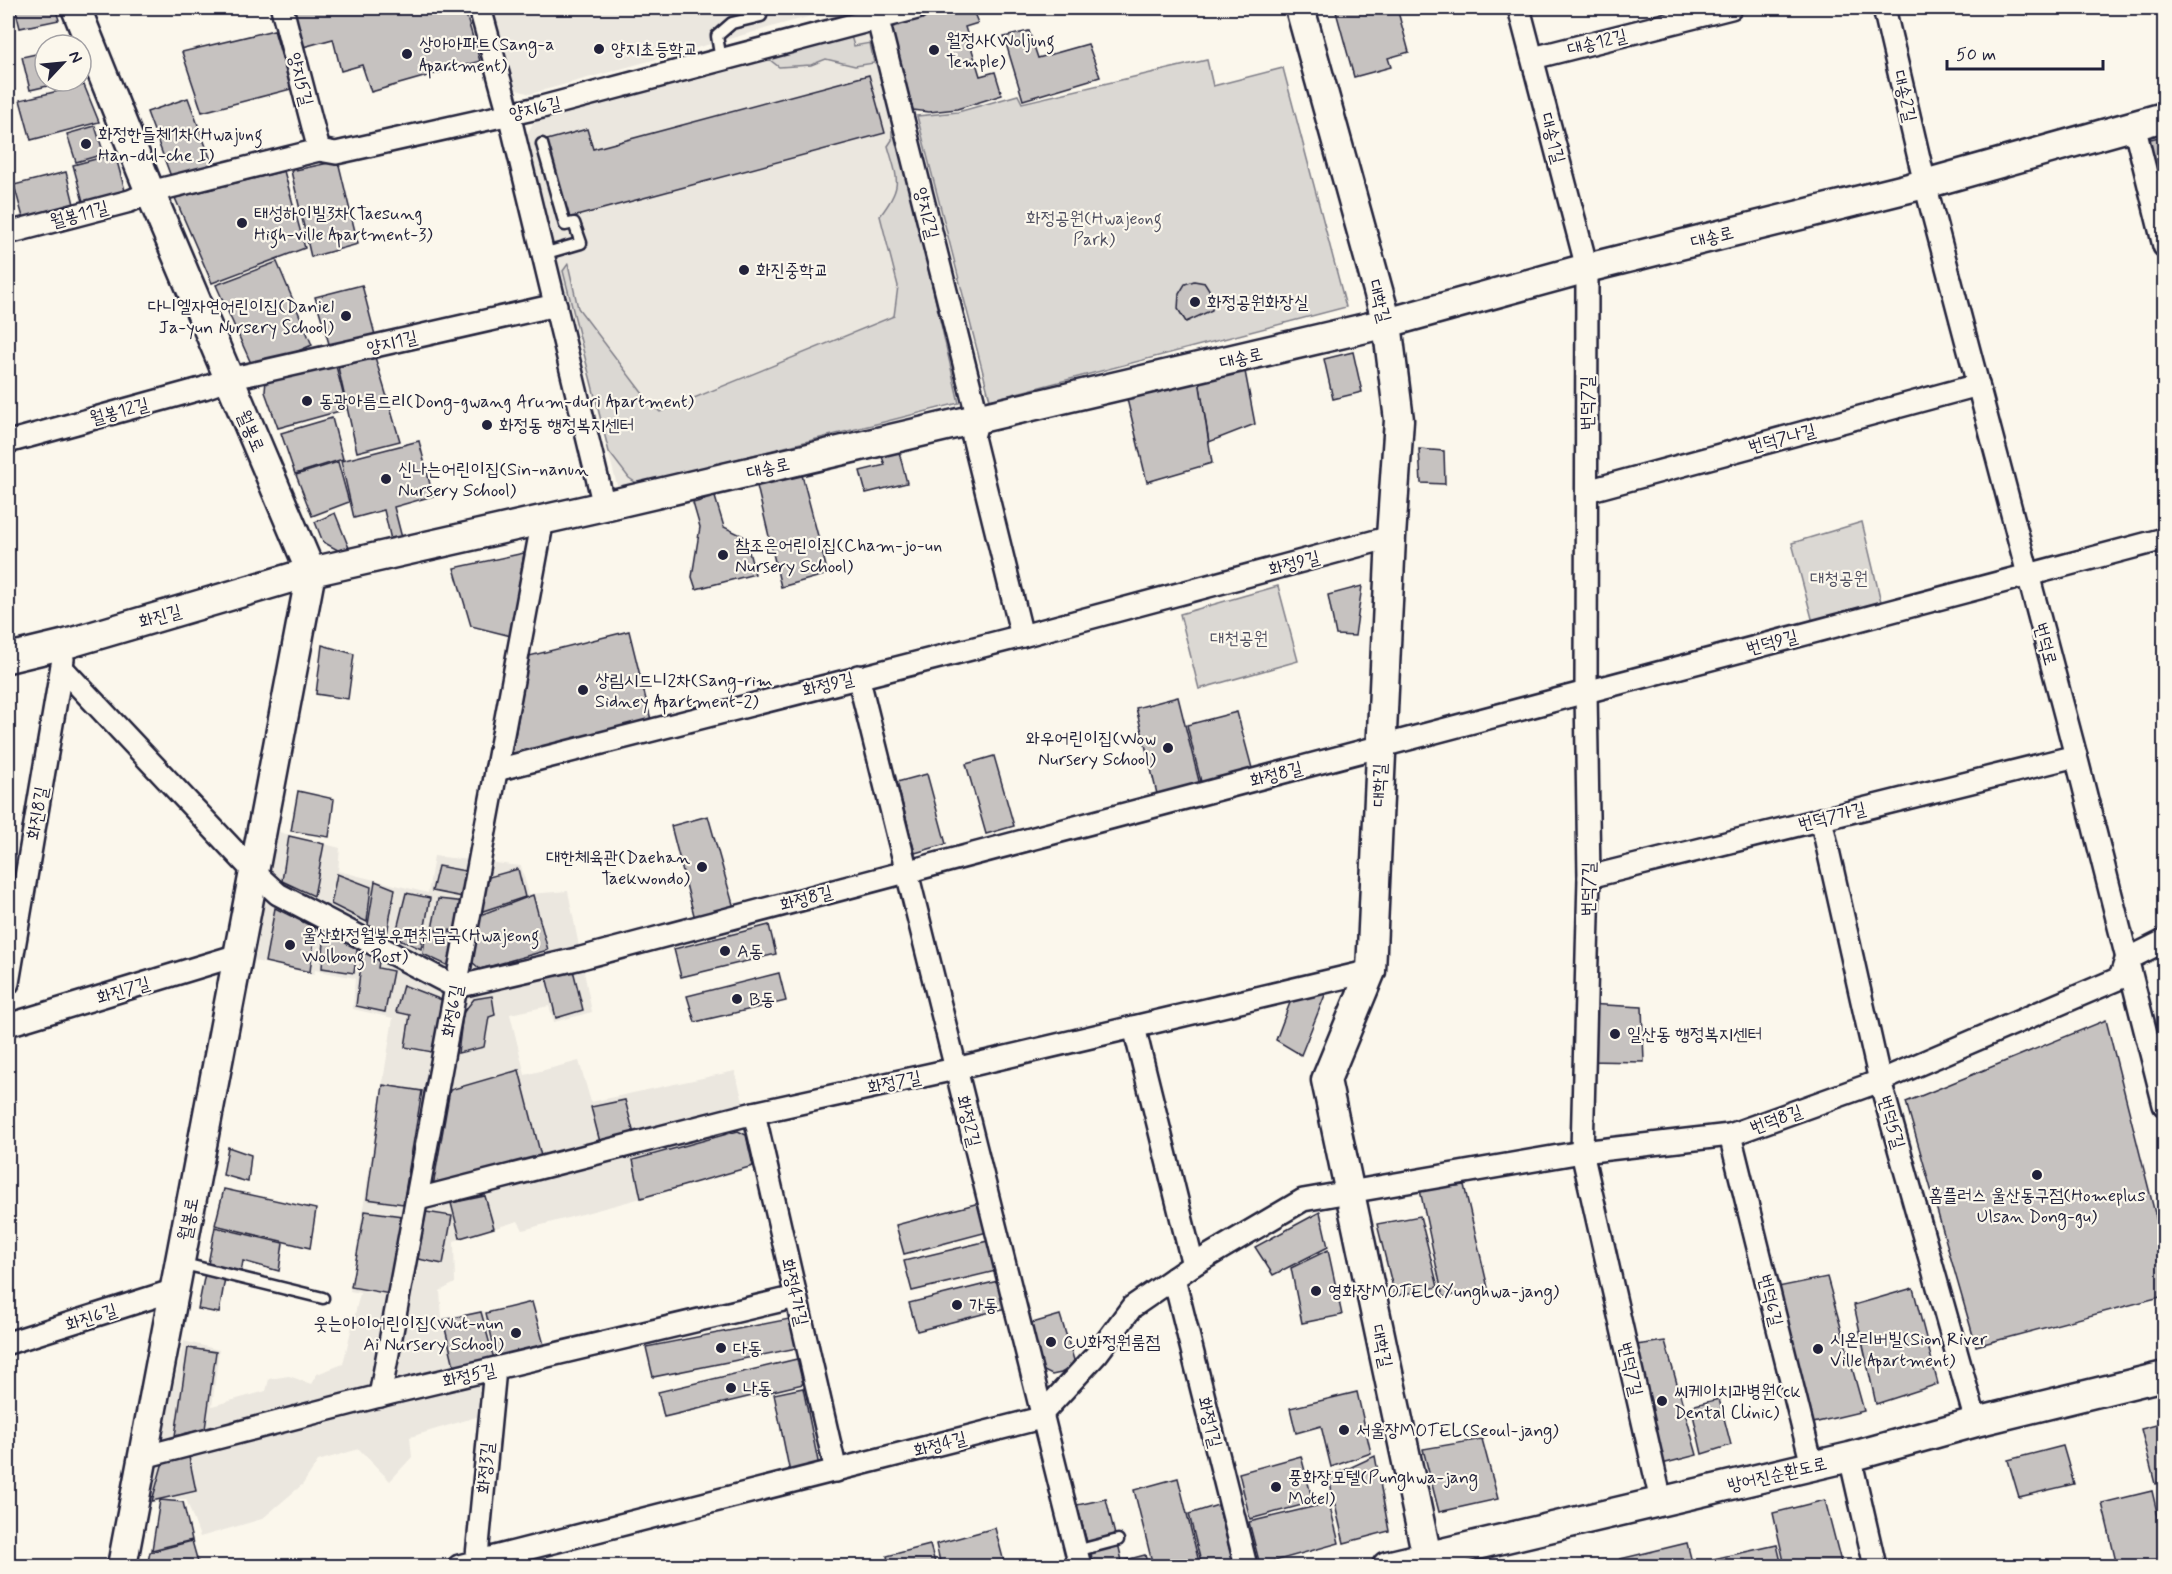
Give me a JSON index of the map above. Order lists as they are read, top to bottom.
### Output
{
  "streets": {
    "street": [
      "대송12길",
      "양지5길",
      "대송2길",
      "양지6길",
      "대송1길",
      "양지2길",
      "월봉11길",
      "대송로",
      "대학길",
      "양지1길",
      "번덕7길",
      "월봉12길",
      "월봉로",
      "번덕7나길",
      "화정9길",
      "화진길",
      "번덕9길",
      "번덕로",
      "화정8길",
      "화진8길",
      "번덕7가길",
      "화진7길",
      "화정6길",
      "화정7길",
      "번덕8길",
      "화정2길",
      "번덕5길",
      "화정4가길",
      "번덕6길",
      "화진6길",
      "화정5길",
      "화정1길",
      "화정4길",
      "화정3길",
      "방어진순환도로"
    ]
  },
  "crossings": [
    ["대송12길", "대송1길"],
    ["양지5길", "양지6길"],
    ["대송2길", "대송로"],
    ["대송2길", "번덕로"],
    ["양지6길", "양지2길"],
    ["양지6길", "월봉11길"],
    ["양지6길", "월봉로"],
    ["대송1길", "대송로"],
    ["대송1길", "번덕7길"],
    ["양지2길", "대송로"],
    ["월봉11길", "월봉로"],
    ["대송로", "대학길"],
    ["대송로", "번덕7길"],
    ["대송로", "월봉로"],
    ["대송로", "화진길"],
    ["대송로", "번덕로"],
    ["대송로", "화정6길"],
    ["대학길", "화정9길"],
    ["대학길", "번덕9길"],
    ["대학길", "화정8길"],
    ["대학길", "화정7길"],
    ["대학길", "번덕8길"],
    ["대학길", "화정4길"],
    ["대학길", "방어진순환도로"],
    ["양지1길", "월봉12길"],
    ["양지1길", "월봉로"],
    ["번덕7길", "번덕7나길"],
    ["번덕7길", "번덕9길"],
    ["번덕7길", "번덕7가길"],
    ["번덕7길", "번덕8길"],
    ["번덕7길", "방어진순환도로"],
    ["월봉12길", "월봉로"],
    ["월봉로", "화진길"],
    ["월봉로", "화진7길"],
    ["월봉로", "화진6길"],
    ["월봉로", "화정5길"],
    ["번덕7나길", "번덕로"],
    ["화정9길", "화정6길"],
    ["화정9길", "화정2길"],
    ["화진길", "화진8길"],
    ["번덕9길", "번덕로"],
    ["번덕9길", "화정8길"],
    ["번덕로", "번덕7가길"],
    ["번덕로", "번덕8길"],
    ["화정8길", "화정6길"],
    ["화정8길", "화정2길"],
    ["번덕7가길", "번덕5길"],
    ["화정6길", "화정7길"],
    ["화정6길", "화정5길"],
    ["화정7길", "화정2길"],
    ["화정7길", "화정4가길"],
    ["번덕8길", "번덕5길"],
    ["번덕8길", "번덕6길"],
    ["번덕8길", "화정4길"],
    ["화정2길", "화정4길"],
    ["번덕5길", "방어진순환도로"],
    ["화정4가길", "화정5길"],
    ["화정4가길", "화정4길"],
    ["번덕6길", "방어진순환도로"],
    ["화정5길", "화정3길"],
    ["화정1길", "화정4길"],
    ["화정4길", "화정3길"]
  ],
  "parks": ["화정공원(Hwajeong Park)", "대청공원", "대천공원"],
  "places": [
    "양지초등학교",
    "월정사(Woljung Temple)",
    "상아아파트(Sang-a Apartment)",
    "화정한들체1차(Hwajung Han-dul-che I)",
    "태성하이빌3차(Taesung High-ville Apartment-3)",
    "화진중학교",
    "화정공원화장실",
    "다니엘자연어린이집(Daniel Ja-yun Nursery School)",
    "동광아름드리(Dong-gwang Arum-duri Apartment)",
    "화정동 행정복지센터",
    "신나는어린이집(Sin-nanun Nursery School)",
    "참조은어린이집(Cham-jo-un Nursery School)",
    "상림시드니2차(Sang-rim Sidney Apartment-2)",
    "와우어린이집(Wow Nursery School)",
    "대한체육관(Daehan Taekwondo)",
    "울산화정월봉우편취급국(Hwajeong Wolbong Post)",
    "A동",
    "B동",
    "일산동 행정복지센터",
    "홈플러스 울산동구점(Homeplus Ulsan Dong-gu)",
    "영화장MOTEL(Yunghwa-jang)",
    "가동",
    "웃는아이어린이집(Wut-nun Ai Nursery School)",
    "CU화정원룸점",
    "다동",
    "시온리버빌(Sion River Ville Apartment)",
    "나동",
    "씨케이치과병원(ck Dental Clinic)",
    "서울장MOTEL(Seoul-jang)",
    "풍화장모텔(Punghwa-jang Motel)"
  ],
  "scale_bar": "50 m",
  "north": "top right"
}
